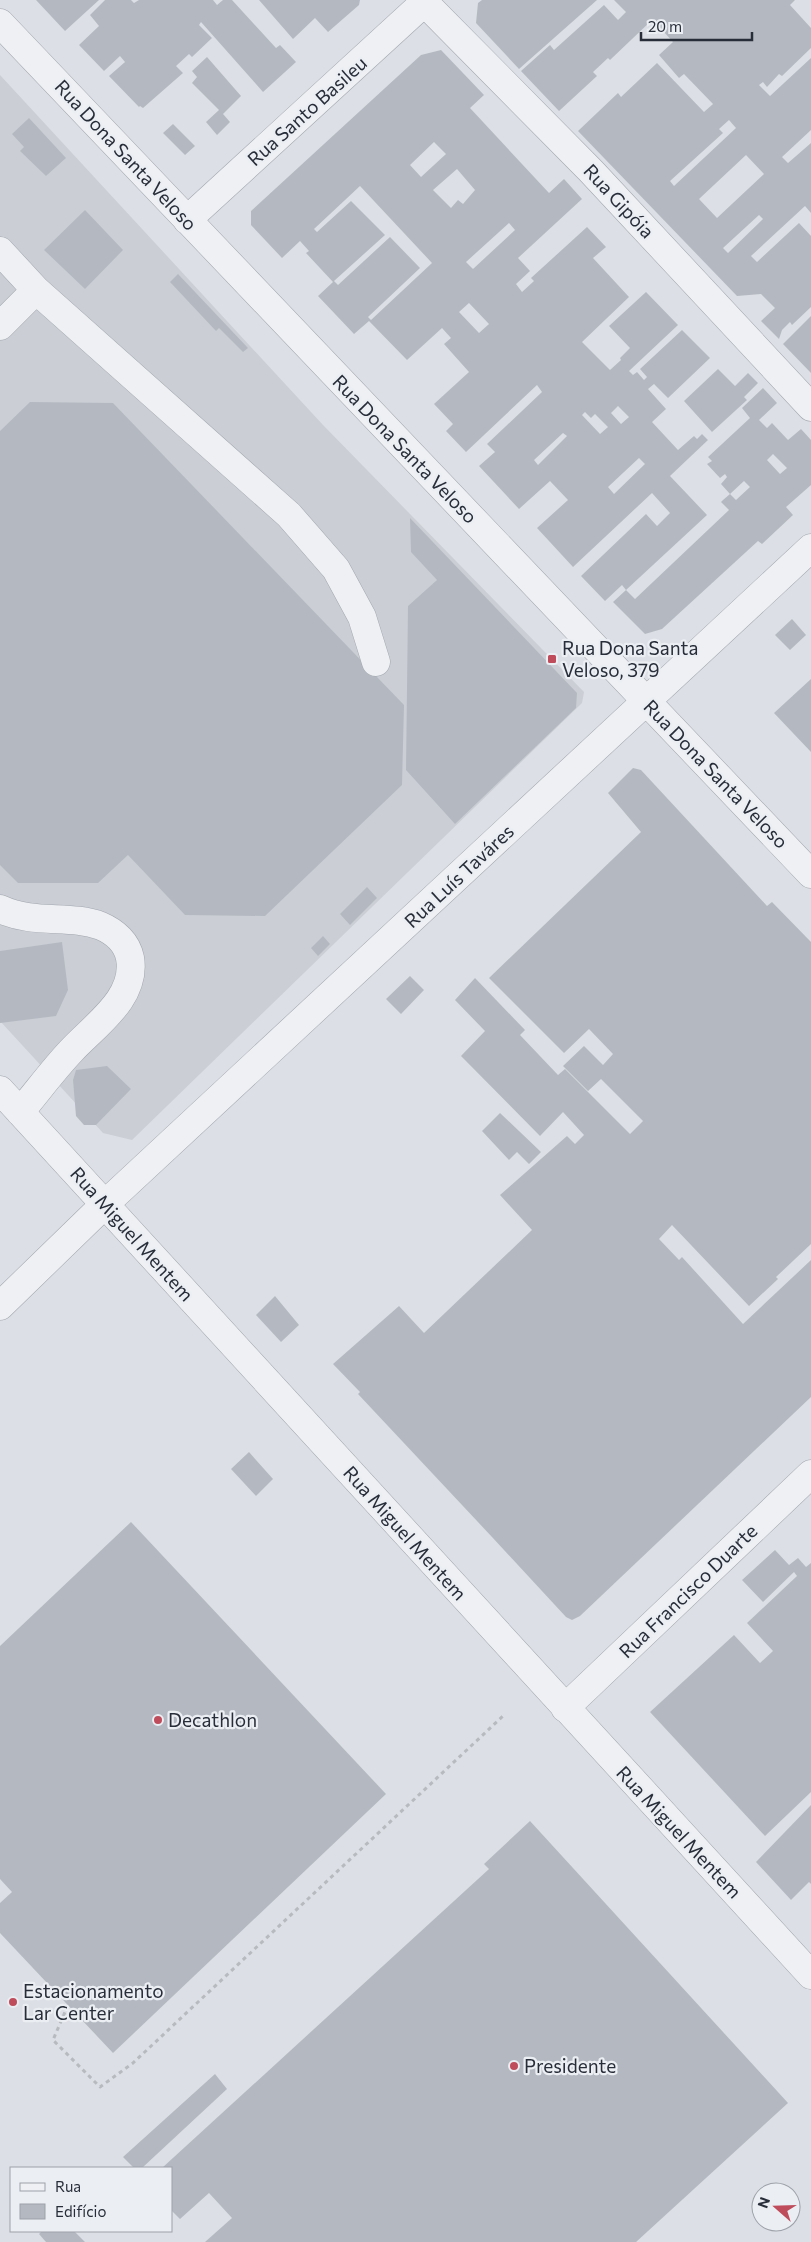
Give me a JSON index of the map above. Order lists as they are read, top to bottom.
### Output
{
  "streets": {
    "street": [
      "Rua Santo Basileu",
      "Rua Dona Santa Veloso",
      "Rua Gipóia",
      "Rua Luís Taváres",
      "Rua Miguel Mentem",
      "Rua Francisco Duarte"
    ]
  },
  "crossings": [
    ["Rua Santo Basileu", "Rua Dona Santa Veloso"],
    ["Rua Santo Basileu", "Rua Gipóia"],
    ["Rua Dona Santa Veloso", "Rua Luís Taváres"],
    ["Rua Luís Taváres", "Rua Miguel Mentem"],
    ["Rua Miguel Mentem", "Rua Francisco Duarte"]
  ],
  "places": {
    "transit": ["Rua Dona Santa Veloso, 379"],
    "other": ["Decathlon", "Estacionamento Lar Center", "Presidente"]
  },
  "legend": ["Rua", "Edifício"],
  "scale_bar": "20 m",
  "north": "left"
}
